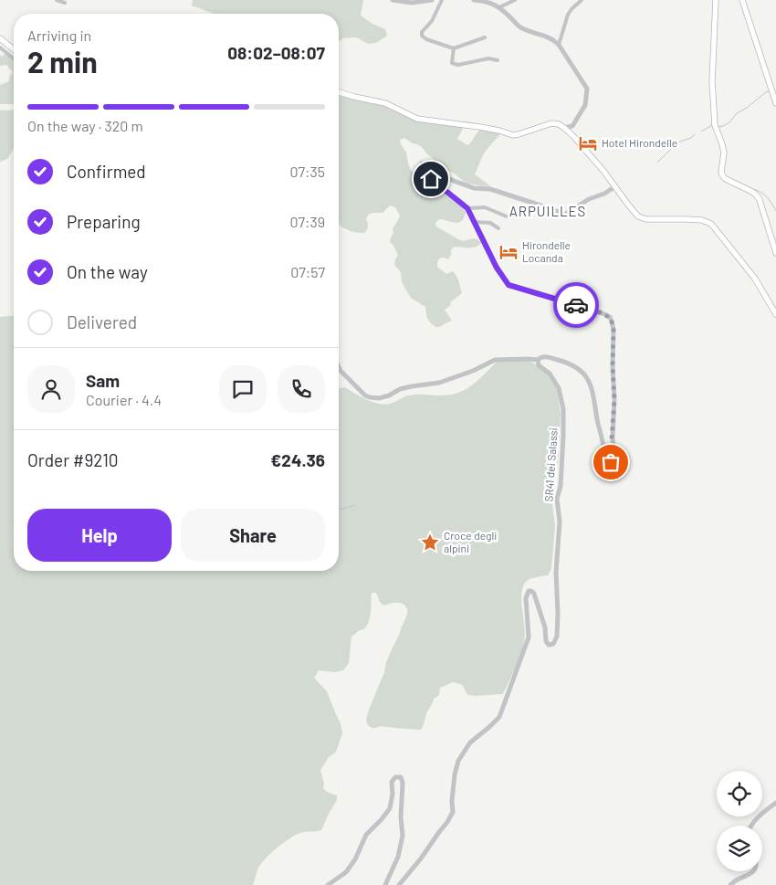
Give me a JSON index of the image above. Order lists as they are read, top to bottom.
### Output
{
  "streets": {
    "street": ["SR41 dei Salassi"]
  },
  "districts": ["ARPUILLES"],
  "places": {
    "hotel": ["Hotel Hirondelle", "Hirondelle Locanda"],
    "place": ["Croce degli alpini"]
  },
  "page": {
    "heading": ["2 min", "Arriving in", "08:02–08:07"],
    "panel": [
      "Sam",
      "Courier · 4.4",
      "Order #9210",
      "€24.36"
    ],
    "bar": "On the way · 320 m",
    "list": [
      ["Confirmed", "07:35"],
      ["Preparing", "07:39"],
      ["On the way", "07:57"],
      "Delivered"
    ],
    "buttons": ["Help", "Share"]
  }
}
